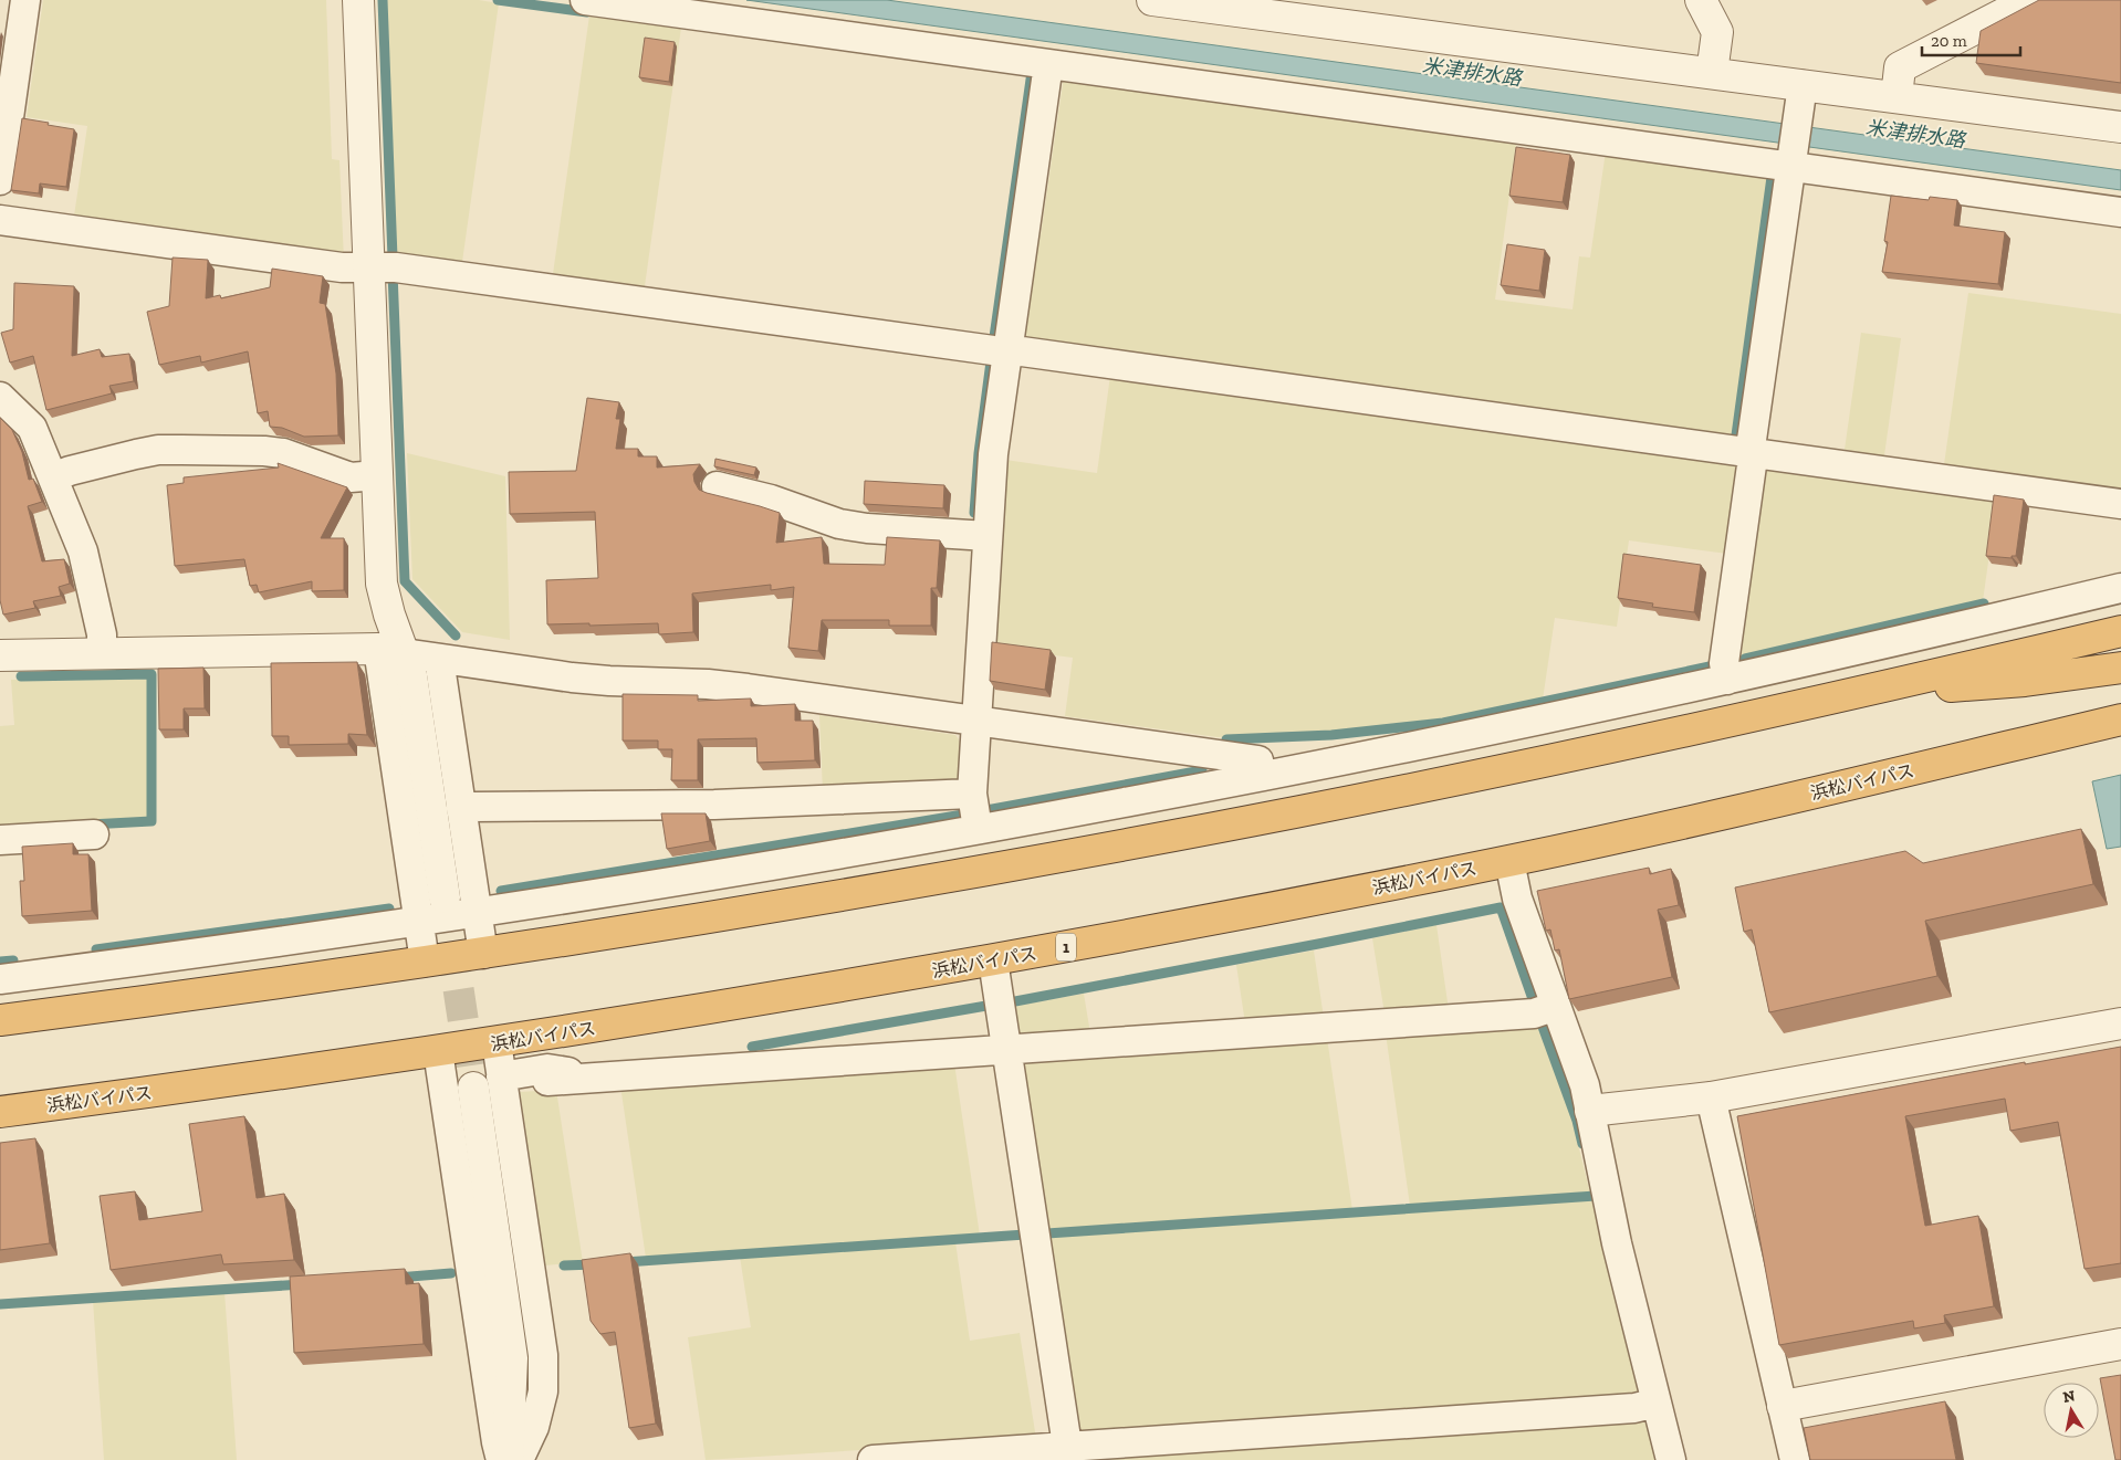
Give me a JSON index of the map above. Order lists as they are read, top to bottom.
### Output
{
  "streets": {
    "highway": ["浜松バイパス", "1"]
  },
  "water": ["米津排水路"],
  "scale_bar": "20 m",
  "north": "top"
}
